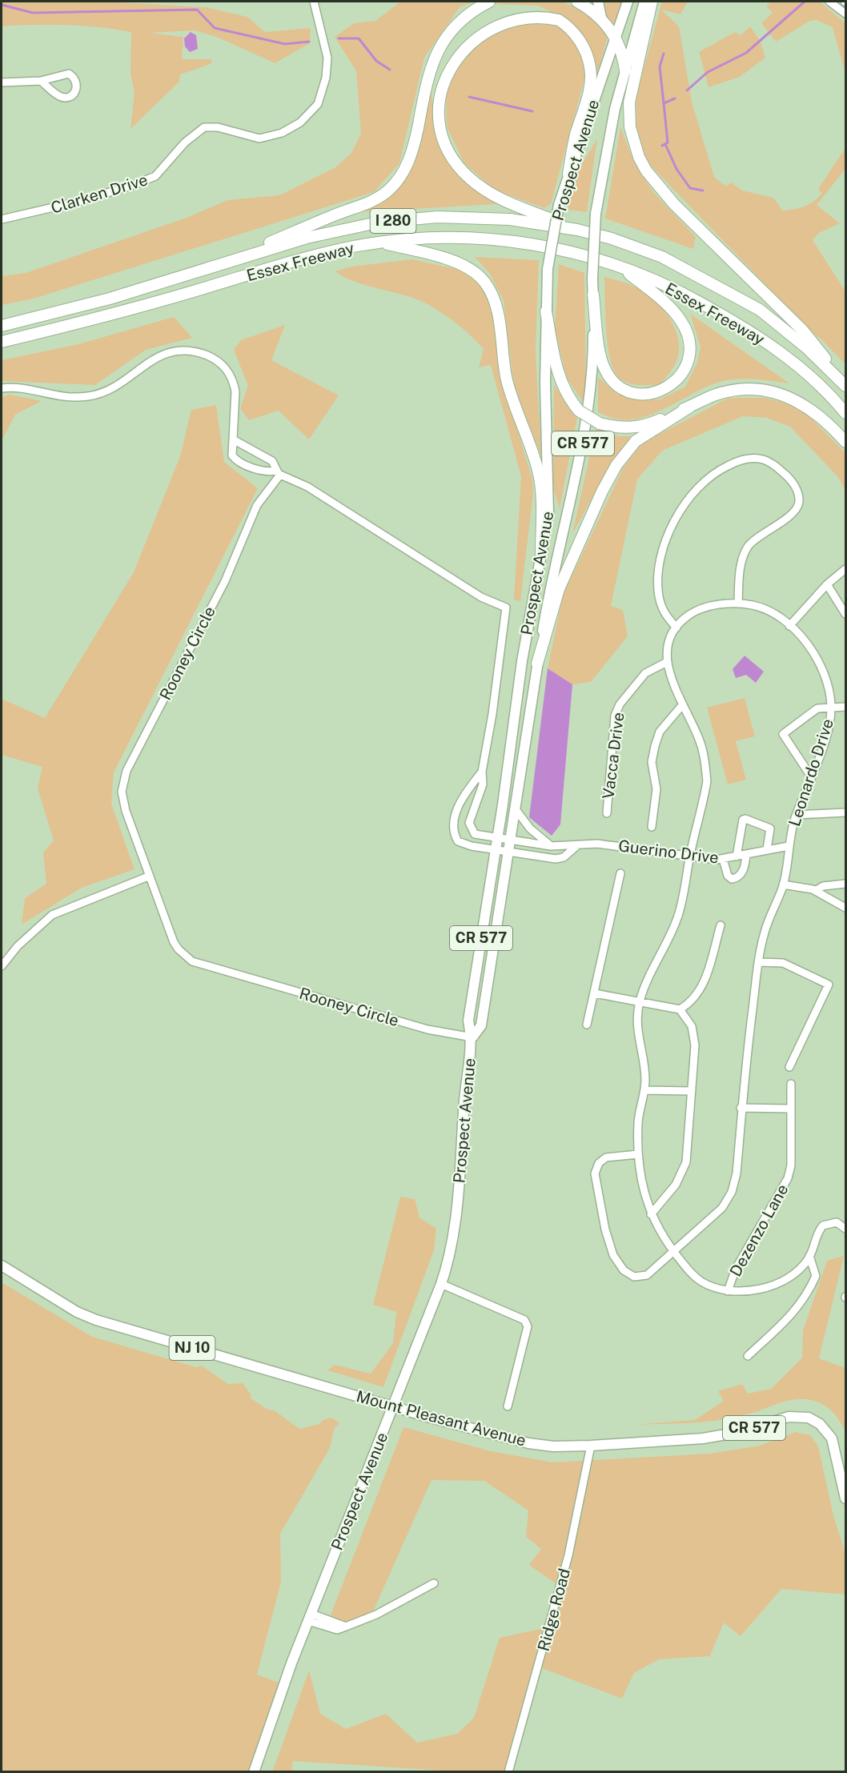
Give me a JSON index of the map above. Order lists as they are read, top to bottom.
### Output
{
  "streets": {
    "highway": ["I 280", "Essex Freeway"],
    "main road": [
      "Prospect Avenue",
      "CR 577",
      "NJ 10",
      "Mount Pleasant Avenue"
    ],
    "street": [
      "Clarken Drive",
      "Rooney Circle",
      "Vacca Drive",
      "Leonardo Drive",
      "Guerino Drive",
      "Dezenzo Lane",
      "Ridge Road"
    ]
  },
  "crossings": [
    ["Prospect Avenue", "Rooney Circle"],
    ["Prospect Avenue", "Guerino Drive"],
    ["Prospect Avenue", "Mount Pleasant Avenue"],
    ["Vacca Drive", "Leonardo Drive"],
    ["Leonardo Drive", "Guerino Drive"],
    ["Mount Pleasant Avenue", "Ridge Road"]
  ]
}
